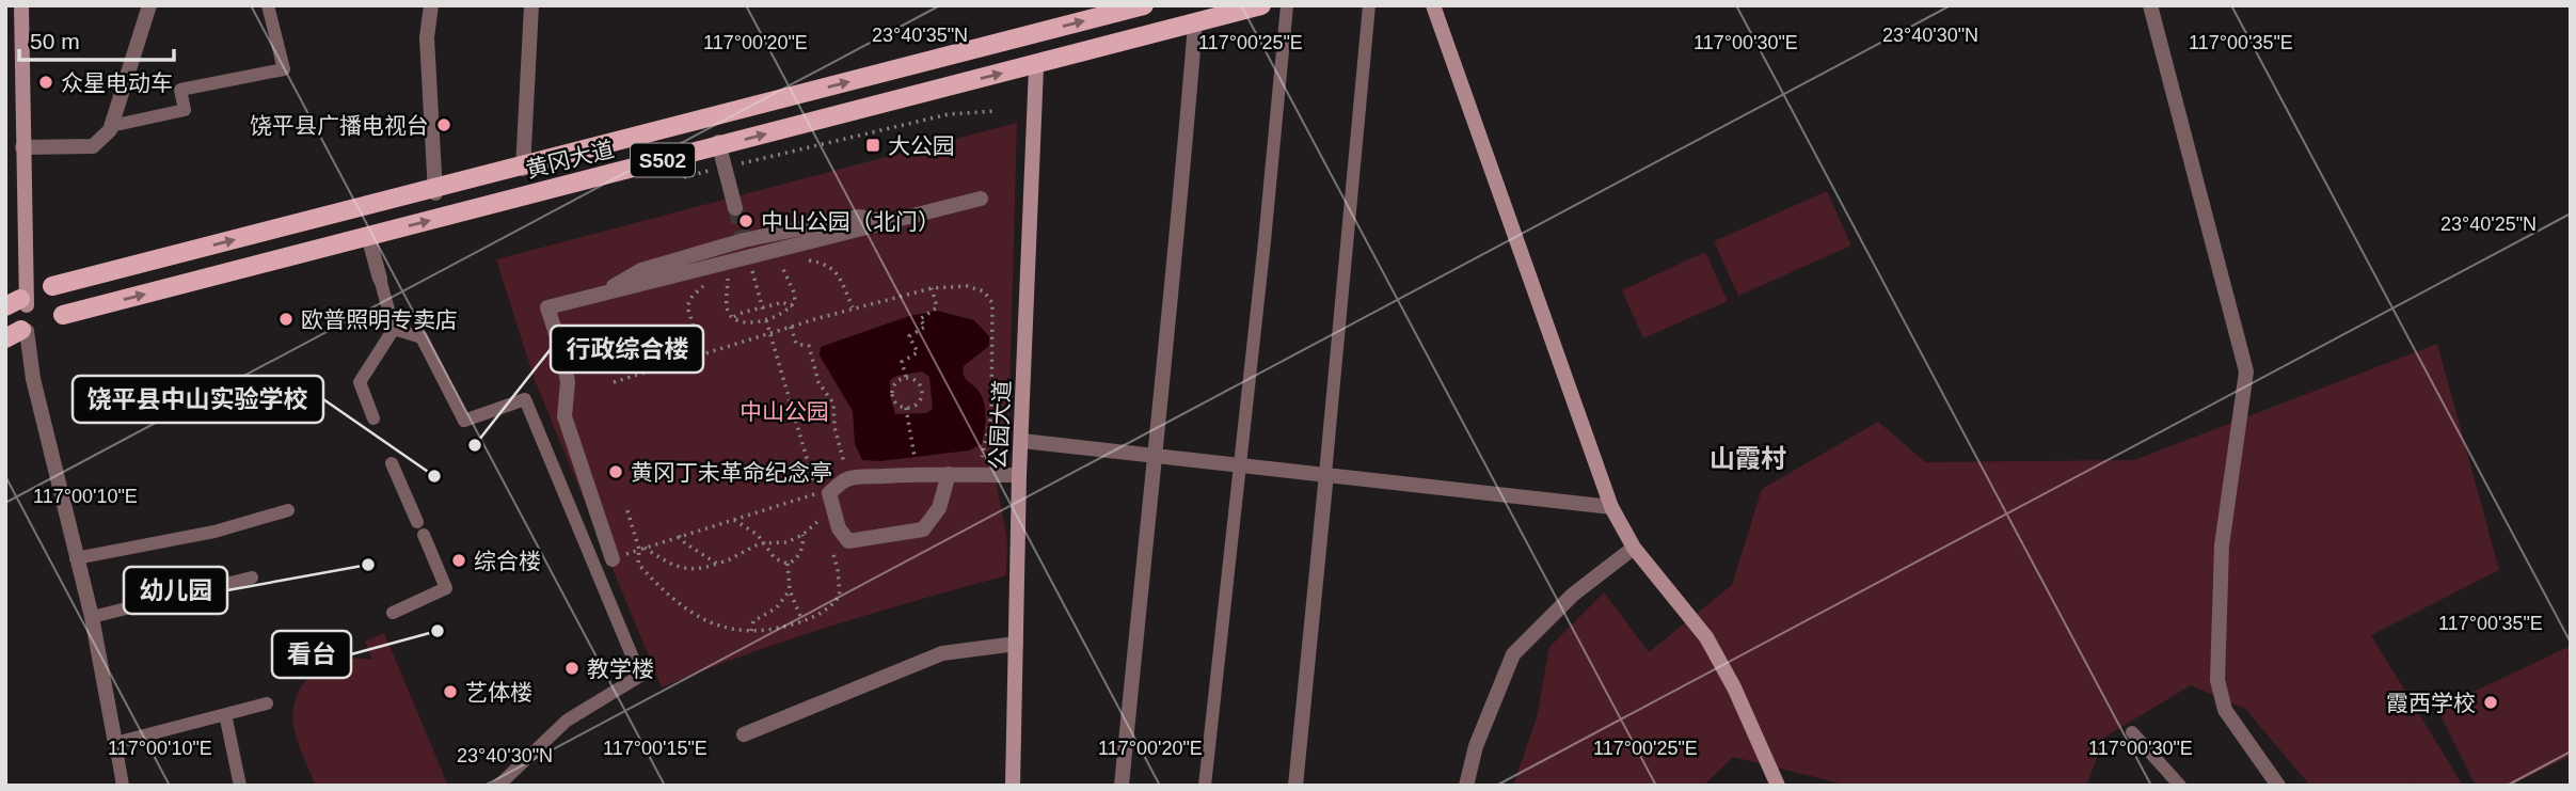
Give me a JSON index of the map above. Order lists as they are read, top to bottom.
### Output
{
  "streets": {
    "main road": ["黄冈大道", "S502", "公园大道"]
  },
  "one_way": ["黄冈大道"],
  "districts": ["山霞村"],
  "parks": ["中山公园"],
  "places": {
    "other": [
      "众星电动车",
      "饶平县广播电视台",
      "中山公园（北门）",
      "欧普照明专卖店",
      "行政综合楼",
      "黄冈丁未革命纪念亭",
      "饶平县中山实验学校",
      "综合楼",
      "幼儿园",
      "看台",
      "教学楼",
      "艺体楼",
      "霞西学校"
    ],
    "transit": ["大公园"]
  },
  "scale_bar": "50 m",
  "coordinates": [
    "23°40'35\"N",
    "23°40'30\"N",
    "117°00'20\"E",
    "117°00'25\"E",
    "117°00'30\"E",
    "117°00'35\"E",
    "23°40'25\"N",
    "117°00'10\"E",
    "117°00'15\"E"
  ]
}
